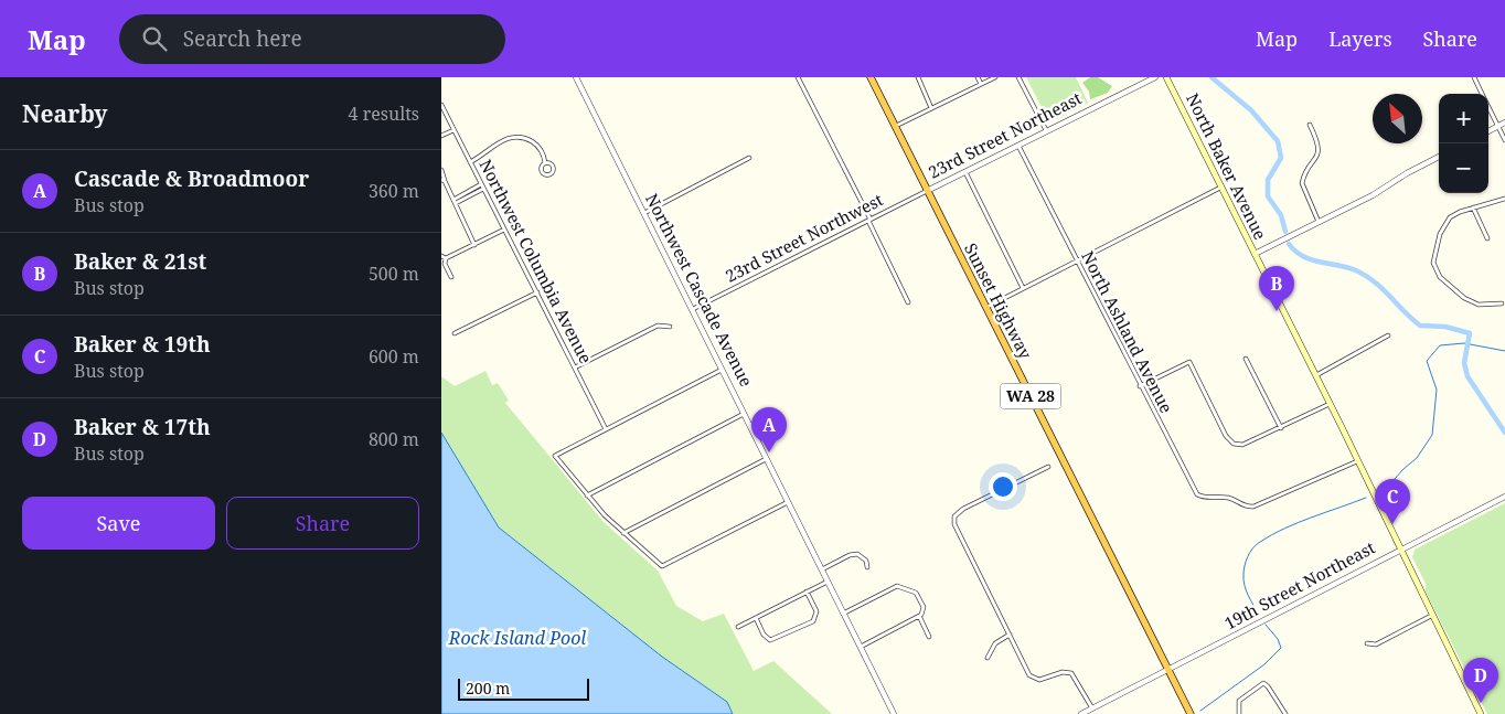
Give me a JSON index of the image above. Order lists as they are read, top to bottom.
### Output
{
  "streets": {
    "highway": ["Sunset Highway", "WA 28"],
    "main road": ["North Baker Avenue"],
    "street": [
      "23rd Street Northeast",
      "23rd Street Northwest",
      "Northwest Columbia Avenue",
      "Northwest Cascade Avenue",
      "North Ashland Avenue",
      "19th Street Northeast"
    ]
  },
  "crossings": [
    ["23rd Street Northeast", "23rd Street Northwest"],
    ["23rd Street Northeast", "Sunset Highway"],
    ["23rd Street Northeast", "North Ashland Avenue"],
    ["North Baker Avenue", "North Ashland Avenue"],
    ["North Baker Avenue", "19th Street Northeast"],
    ["23rd Street Northwest", "Northwest Cascade Avenue"],
    ["23rd Street Northwest", "Sunset Highway"],
    ["Sunset Highway", "19th Street Northeast"]
  ],
  "water": ["Rock Island Pool"],
  "scale_bar": "200 m",
  "north": "top left",
  "page": {
    "header": "Map",
    "search": "Search here",
    "nav": ["Map", "Layers", "Share"],
    "heading": ["Nearby", "4 results"],
    "map_buttons": ["+", "−"],
    "list": [
      {
        "mark": "A",
        "name": "Cascade & Broadmoor",
        "note": "Bus stop",
        "value": "360 m"
      },
      {
        "mark": "B",
        "name": "Baker & 21st",
        "note": "Bus stop",
        "value": "500 m"
      },
      {
        "mark": "C",
        "name": "Baker & 19th",
        "note": "Bus stop",
        "value": "600 m"
      },
      {
        "mark": "D",
        "name": "Baker & 17th",
        "note": "Bus stop",
        "value": "800 m"
      }
    ],
    "pins": [
      "B",
      "A",
      "C",
      "D"
    ],
    "buttons": ["Save", "Share"],
    "scale": "200 m"
  }
}
